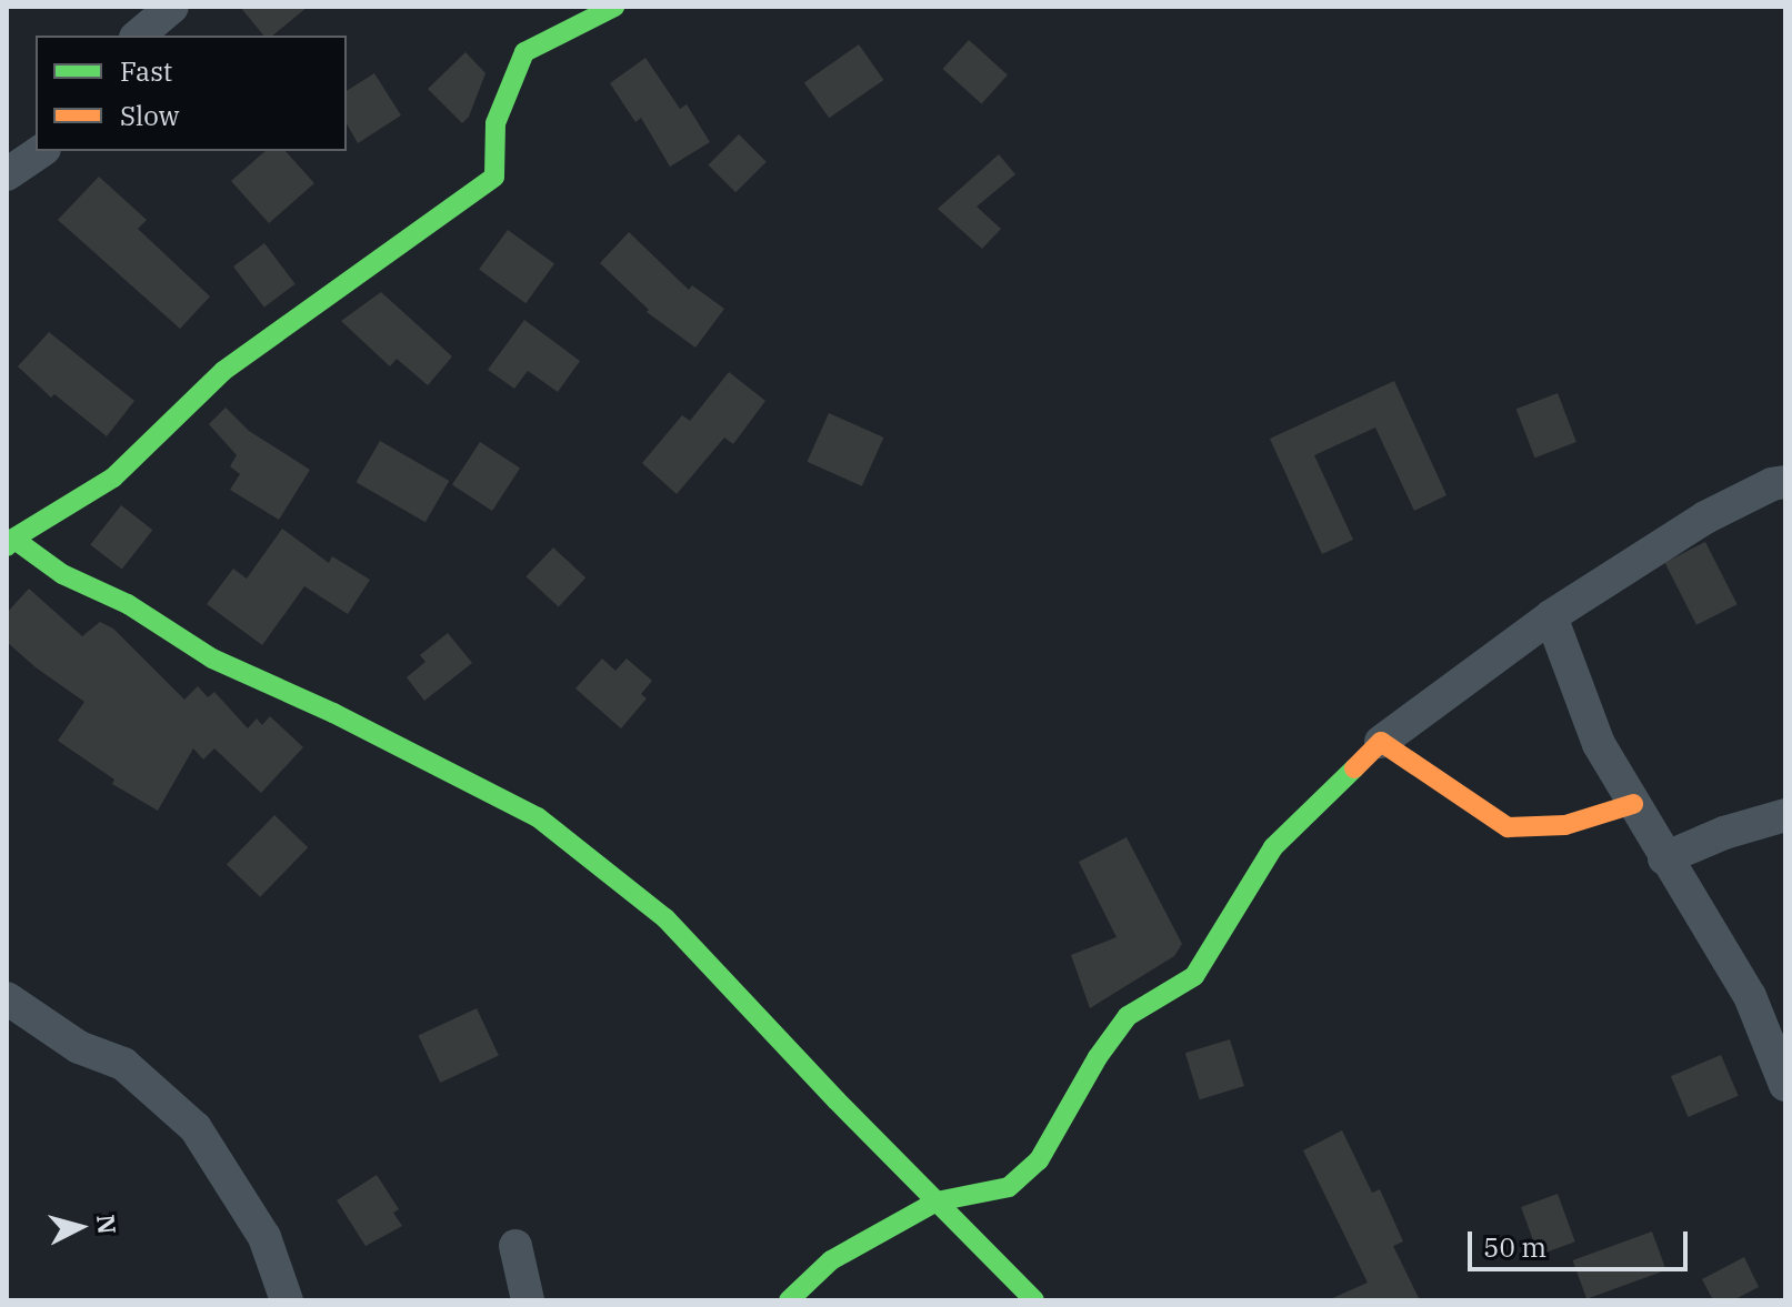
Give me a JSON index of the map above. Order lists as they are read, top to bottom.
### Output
{
  "legend": ["Fast", "Slow"],
  "scale_bar": "50 m",
  "north": "right"
}
